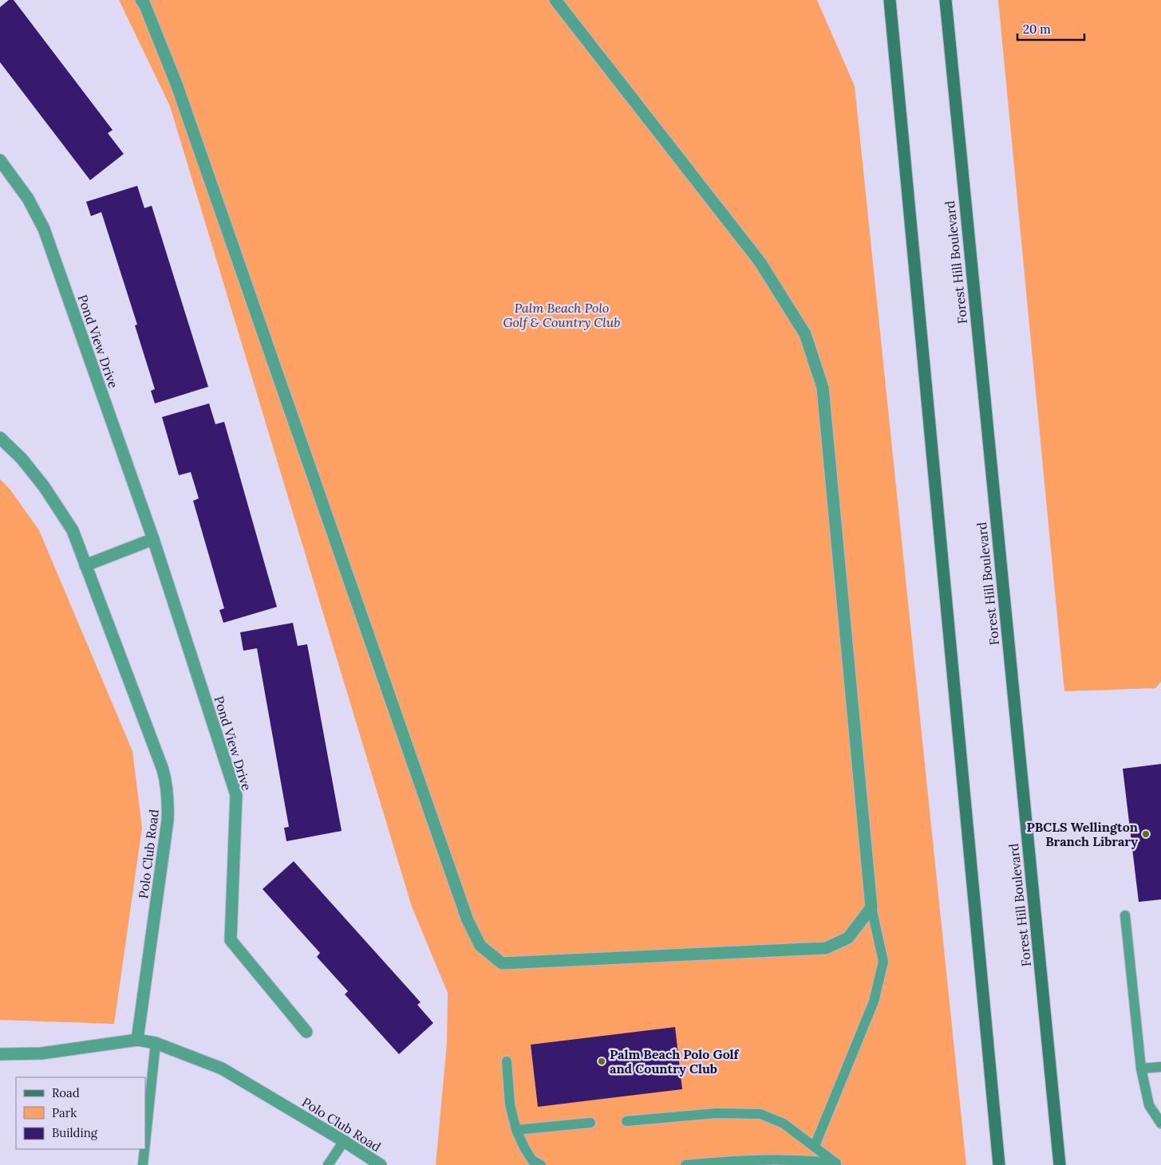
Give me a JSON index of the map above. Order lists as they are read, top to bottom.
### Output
{
  "streets": {
    "main road": ["Forest Hill Boulevard"],
    "street": ["Pond View Drive", "Polo Club Road"]
  },
  "parks": ["Palm Beach Polo Golf & Country Club"],
  "places": ["PBCLS Wellington Branch Library", "Palm Beach Polo Golf and Country Club"],
  "legend": ["Road", "Park", "Building"],
  "scale_bar": "20 m"
}
